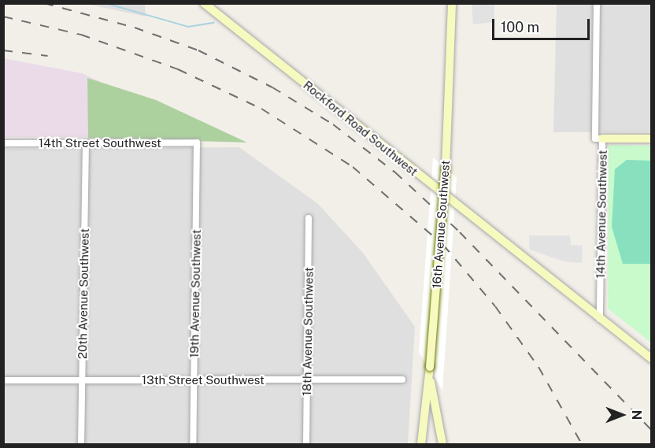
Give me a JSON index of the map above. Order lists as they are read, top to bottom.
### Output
{
  "streets": {
    "street": [
      "Rockford Road Southwest",
      "14th Street Southwest",
      "14th Avenue Southwest",
      "16th Avenue Southwest",
      "20th Avenue Southwest",
      "19th Avenue Southwest",
      "18th Avenue Southwest",
      "13th Street Southwest"
    ]
  },
  "crossings": [
    ["Rockford Road Southwest", "14th Avenue Southwest"],
    ["14th Street Southwest", "20th Avenue Southwest"],
    ["14th Street Southwest", "19th Avenue Southwest"],
    ["20th Avenue Southwest", "13th Street Southwest"],
    ["19th Avenue Southwest", "13th Street Southwest"],
    ["18th Avenue Southwest", "13th Street Southwest"]
  ],
  "scale_bar": "100 m",
  "north": "right"
}
